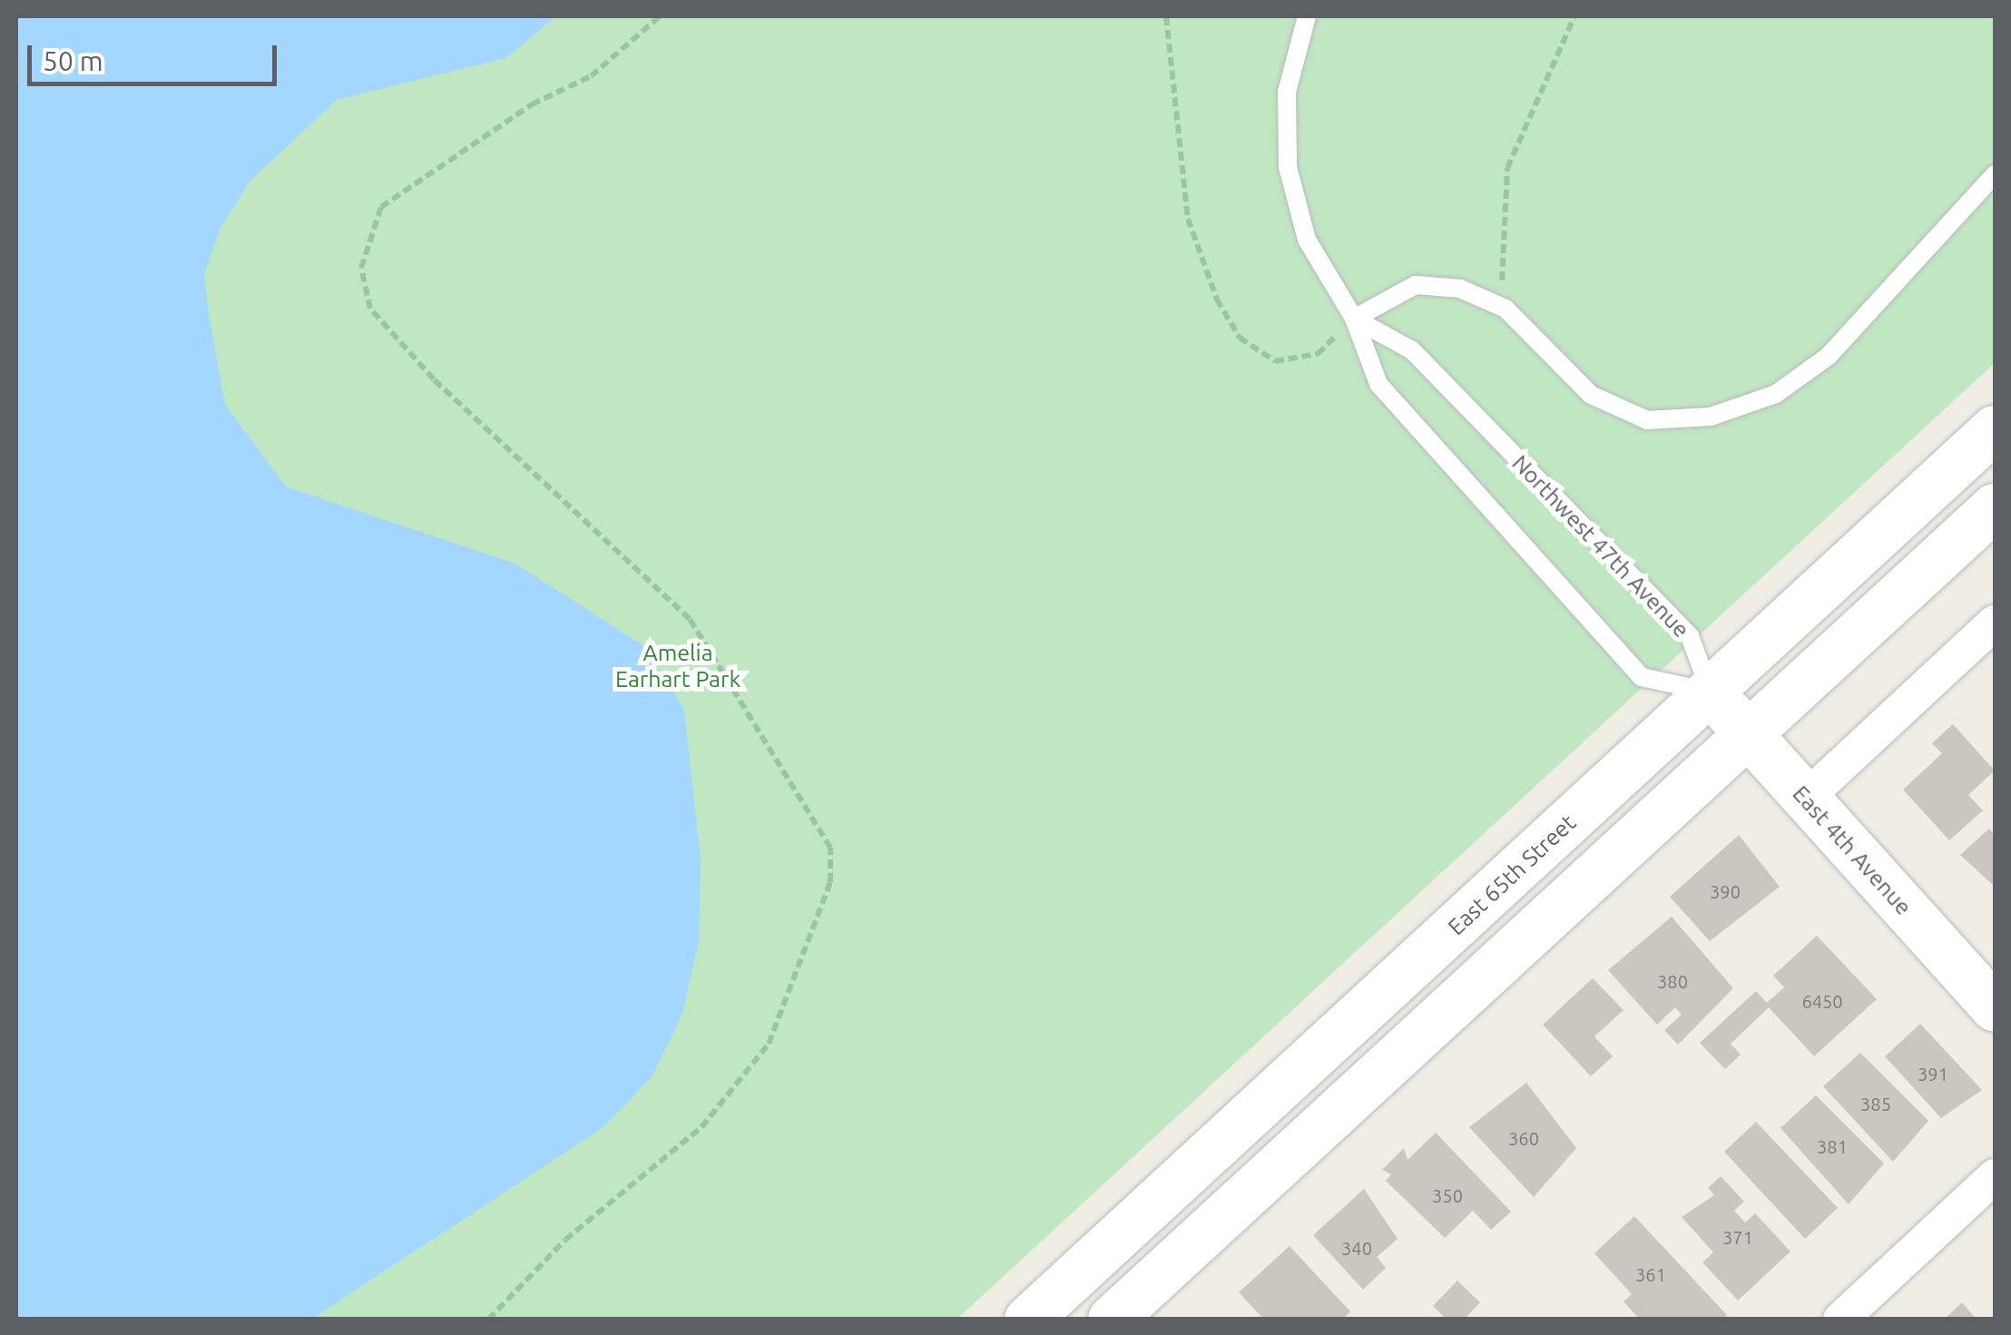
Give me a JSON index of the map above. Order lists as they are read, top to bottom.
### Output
{
  "streets": {
    "main road": ["East 4th Avenue", "East 65th Street"],
    "lane": ["Northwest 47th Avenue"]
  },
  "crossings": [
    ["Northwest 47th Avenue", "East 4th Avenue"],
    ["Northwest 47th Avenue", "East 65th Street"],
    ["East 4th Avenue", "East 65th Street"]
  ],
  "parks": ["Amelia Earhart Park"],
  "house_numbers": [
    "390",
    "380",
    "6450",
    "391",
    "385",
    "360",
    "381",
    "350",
    "371",
    "340",
    "361"
  ],
  "scale_bar": "50 m"
}
